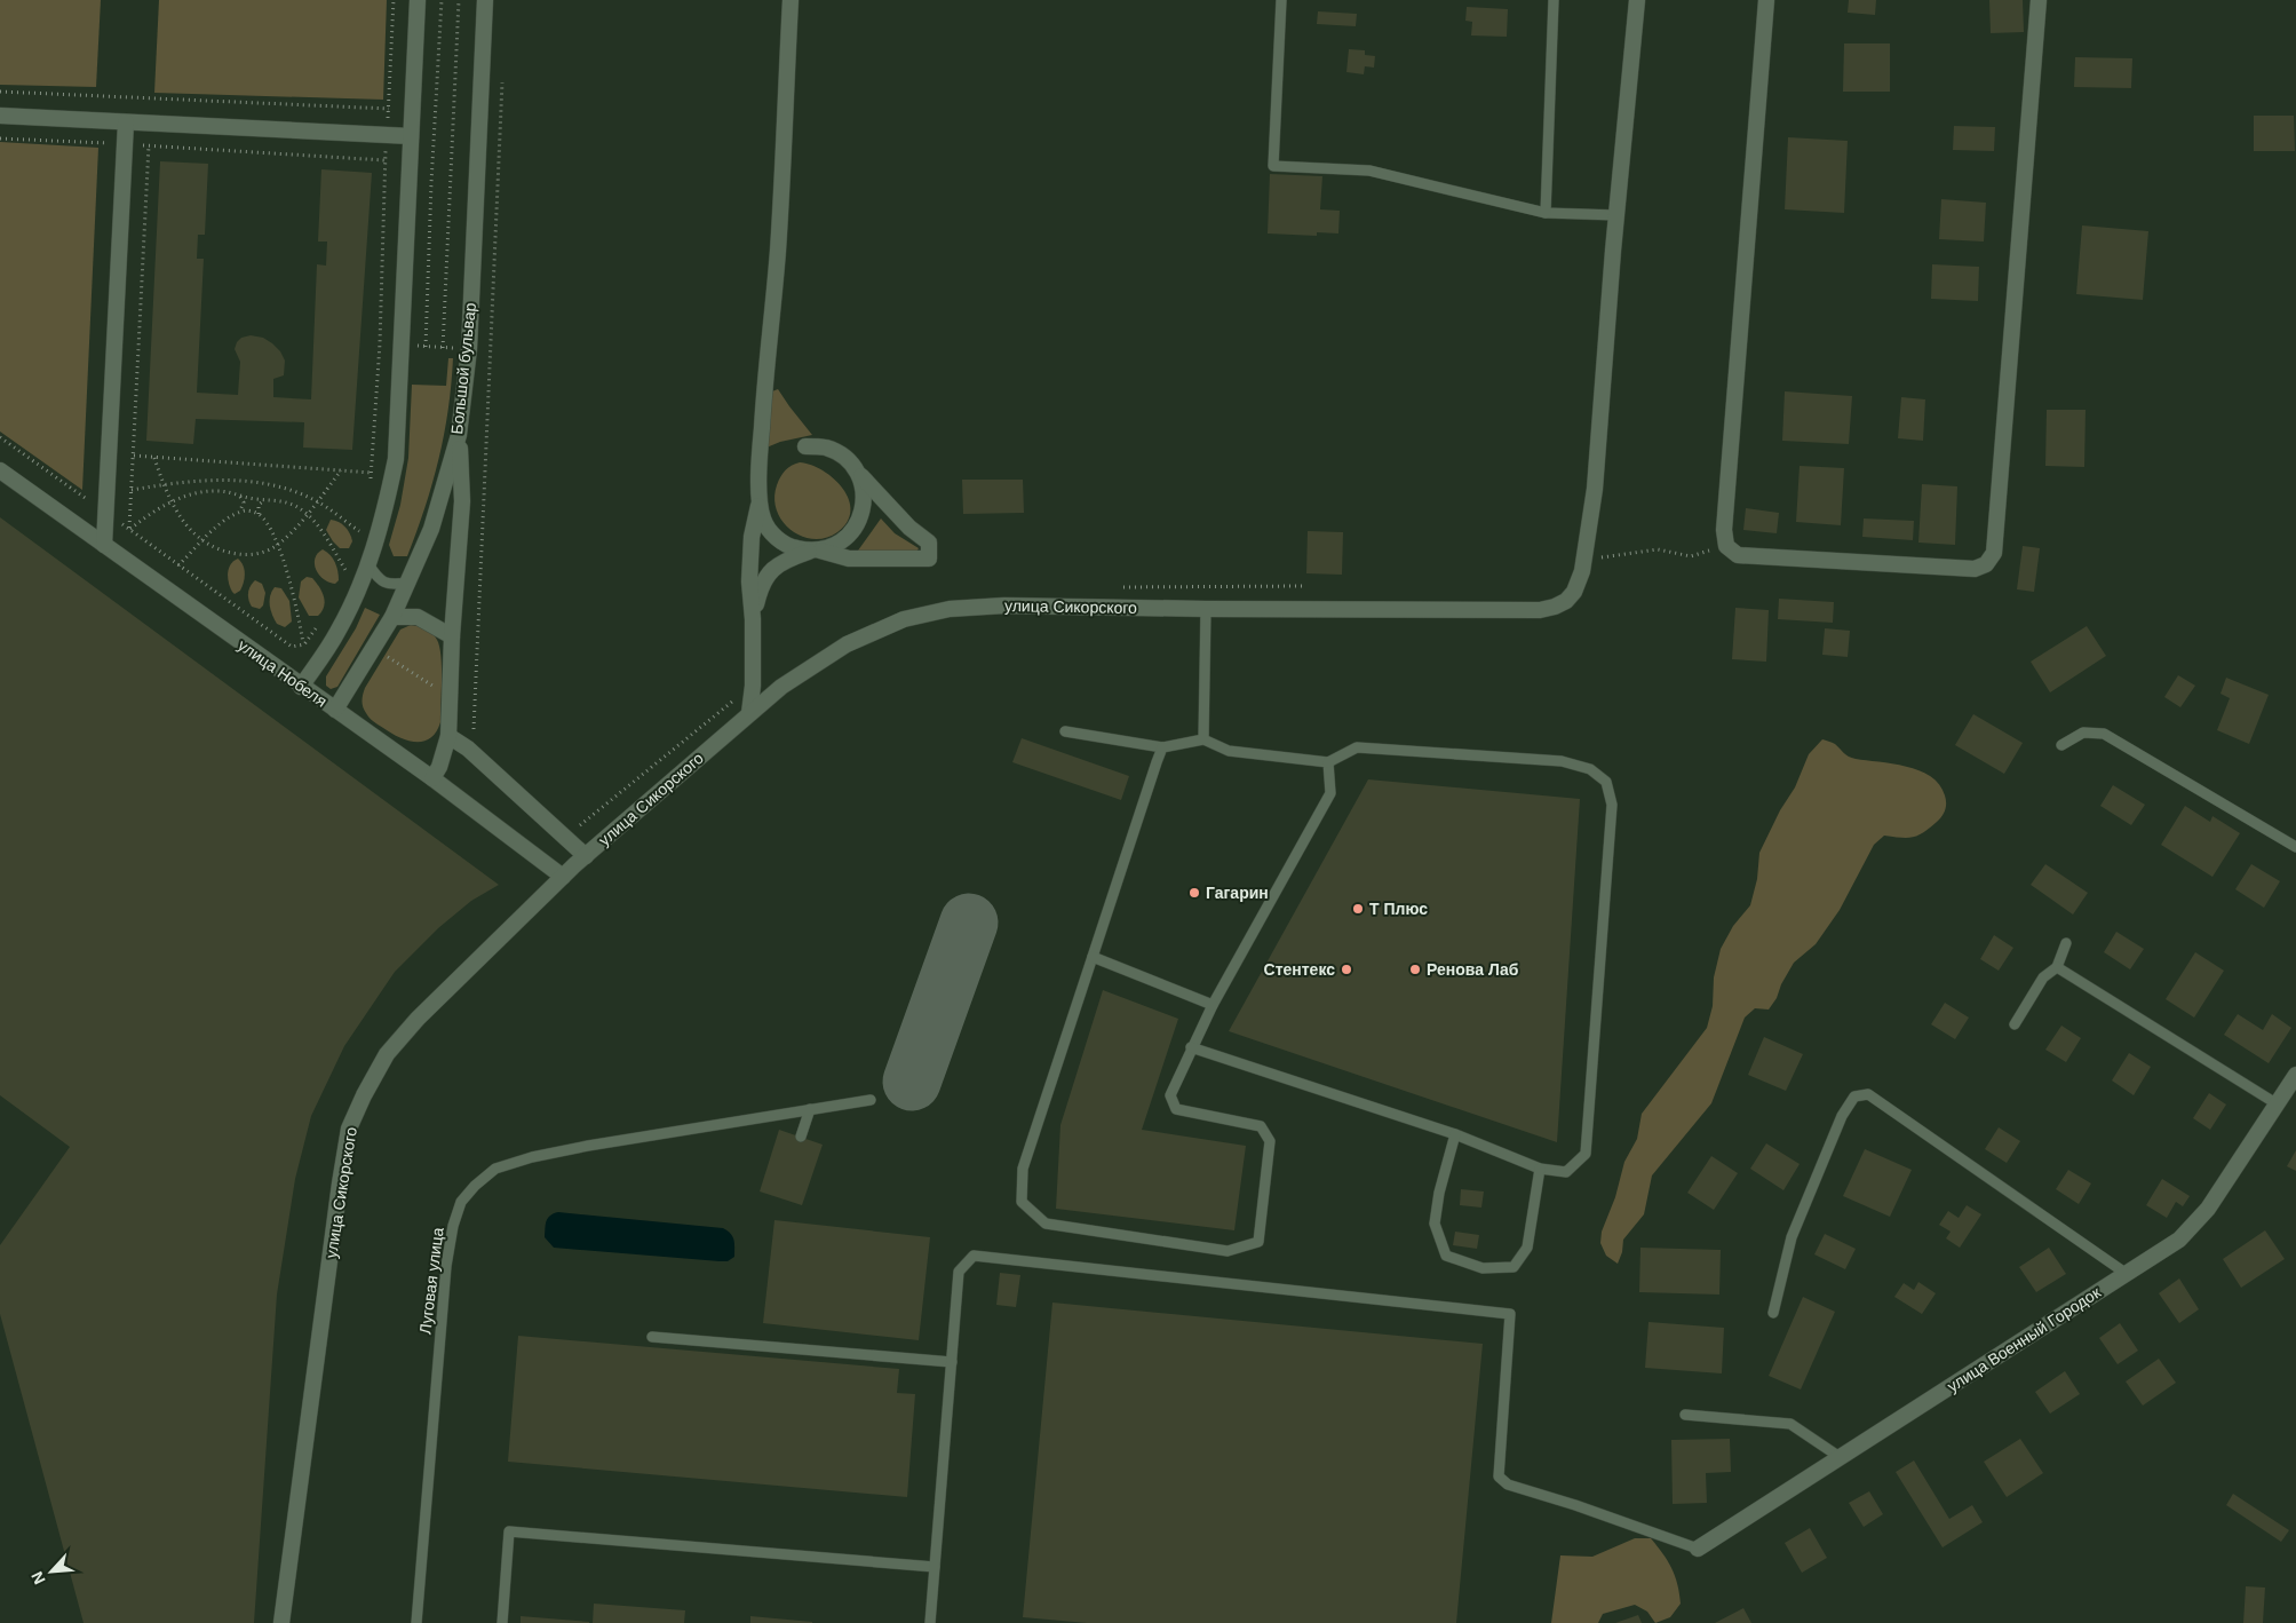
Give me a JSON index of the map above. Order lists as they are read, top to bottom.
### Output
{
  "streets": {
    "street": [
      "Большой бульвар",
      "улица Сикорского",
      "улица Нобеля",
      "улица Военный Городок"
    ],
    "lane": ["Луговая улица"]
  },
  "crossings": [
    ["Большой бульвар", "улица Нобеля"],
    ["улица Сикорского", "улица Нобеля"]
  ],
  "places": [
    "Гагарин",
    "Т Плюс",
    "Стентекс",
    "Ренова Лаб"
  ],
  "north": "bottom left"
}
